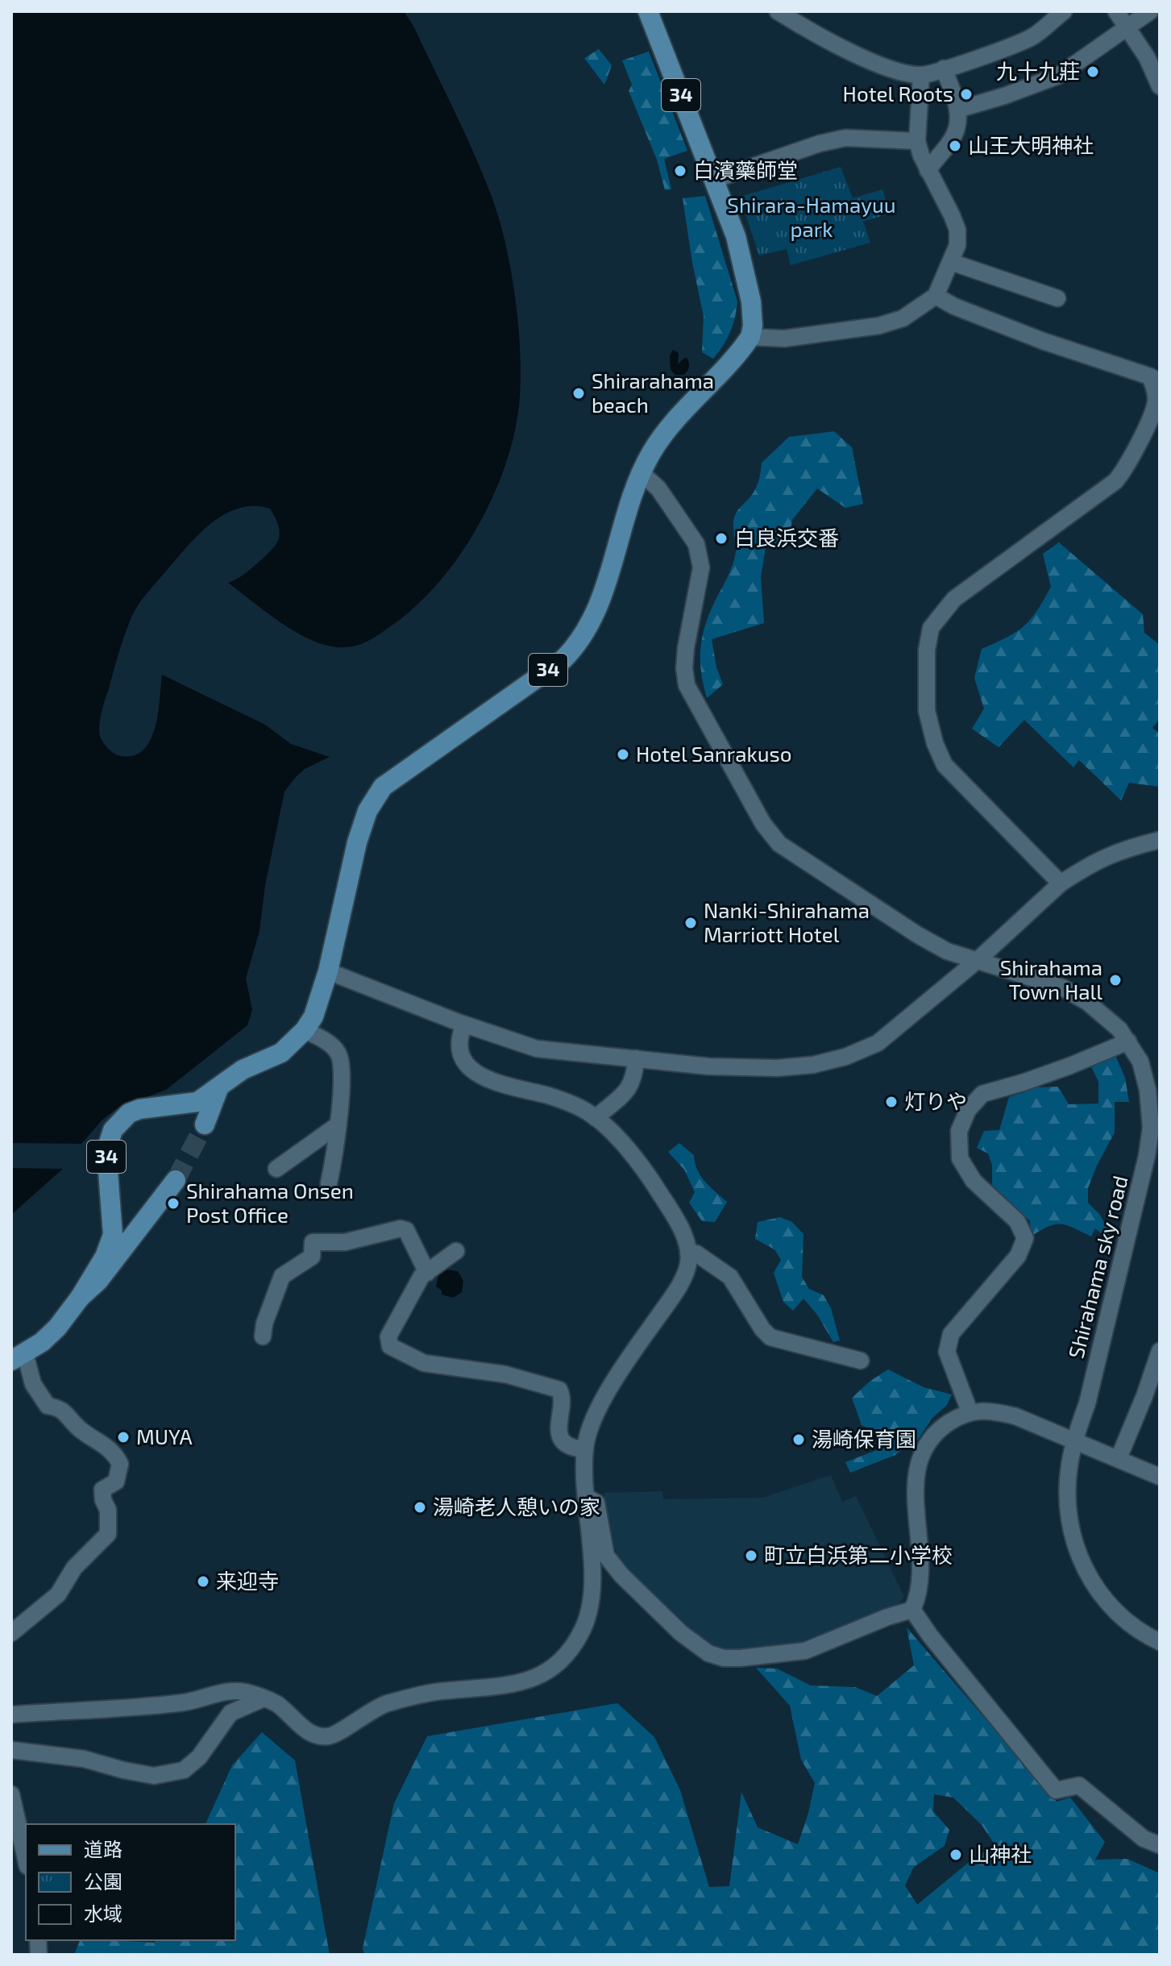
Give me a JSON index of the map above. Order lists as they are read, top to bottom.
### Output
{
  "streets": {
    "main road": ["34"],
    "street": ["Shirahama sky road"]
  },
  "crossings": [
    ["34", "Shirahama sky road"]
  ],
  "parks": ["Shirara-Hamayuu park"],
  "places": [
    "九十九莊",
    "Hotel Roots",
    "山王大明神社",
    "白濱藥師堂",
    "Shirarahama beach",
    "白良浜交番",
    "Hotel Sanrakuso",
    "Nanki-Shirahama Marriott Hotel",
    "Shirahama Town Hall",
    "灯りや",
    "Shirahama Onsen Post Office",
    "MUYA",
    "湯崎保育園",
    "湯崎老人憩いの家",
    "町立白浜第二小学校",
    "来迎寺",
    "山神社"
  ],
  "legend": ["道路", "公園", "水域"]
}
